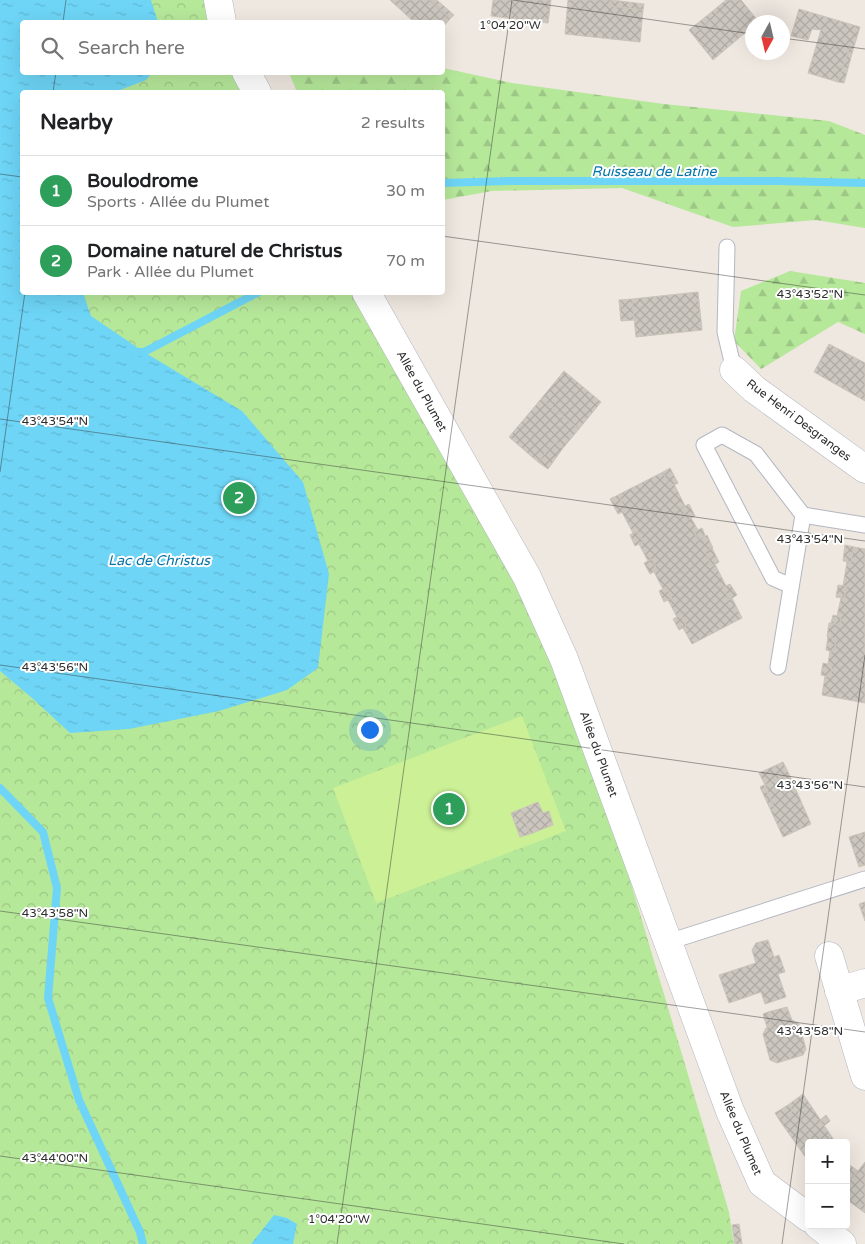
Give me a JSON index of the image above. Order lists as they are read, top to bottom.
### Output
{
  "streets": {
    "street": ["Allée du Plumet", "Rue Henri Desgranges"]
  },
  "water": ["Ruisseau de Latine", "Lac de Christus"],
  "north": "bottom",
  "page": {
    "search": "Search here",
    "heading": ["Nearby", "2 results"],
    "list": [
      {
        "mark": "1",
        "name": "Boulodrome",
        "note": "Sports · Allée du Plumet",
        "value": "30 m"
      },
      {
        "mark": "2",
        "name": "Domaine naturel de Christus",
        "note": "Park · Allée du Plumet",
        "value": "70 m"
      }
    ],
    "pins": ["2", "1"],
    "map_buttons": ["+", "−"]
  },
  "coordinates": [
    "1°04'20\"W",
    "43°43'52\"N",
    "43°43'54\"N",
    "43°43'56\"N",
    "43°43'58\"N",
    "43°44'00\"N"
  ]
}
